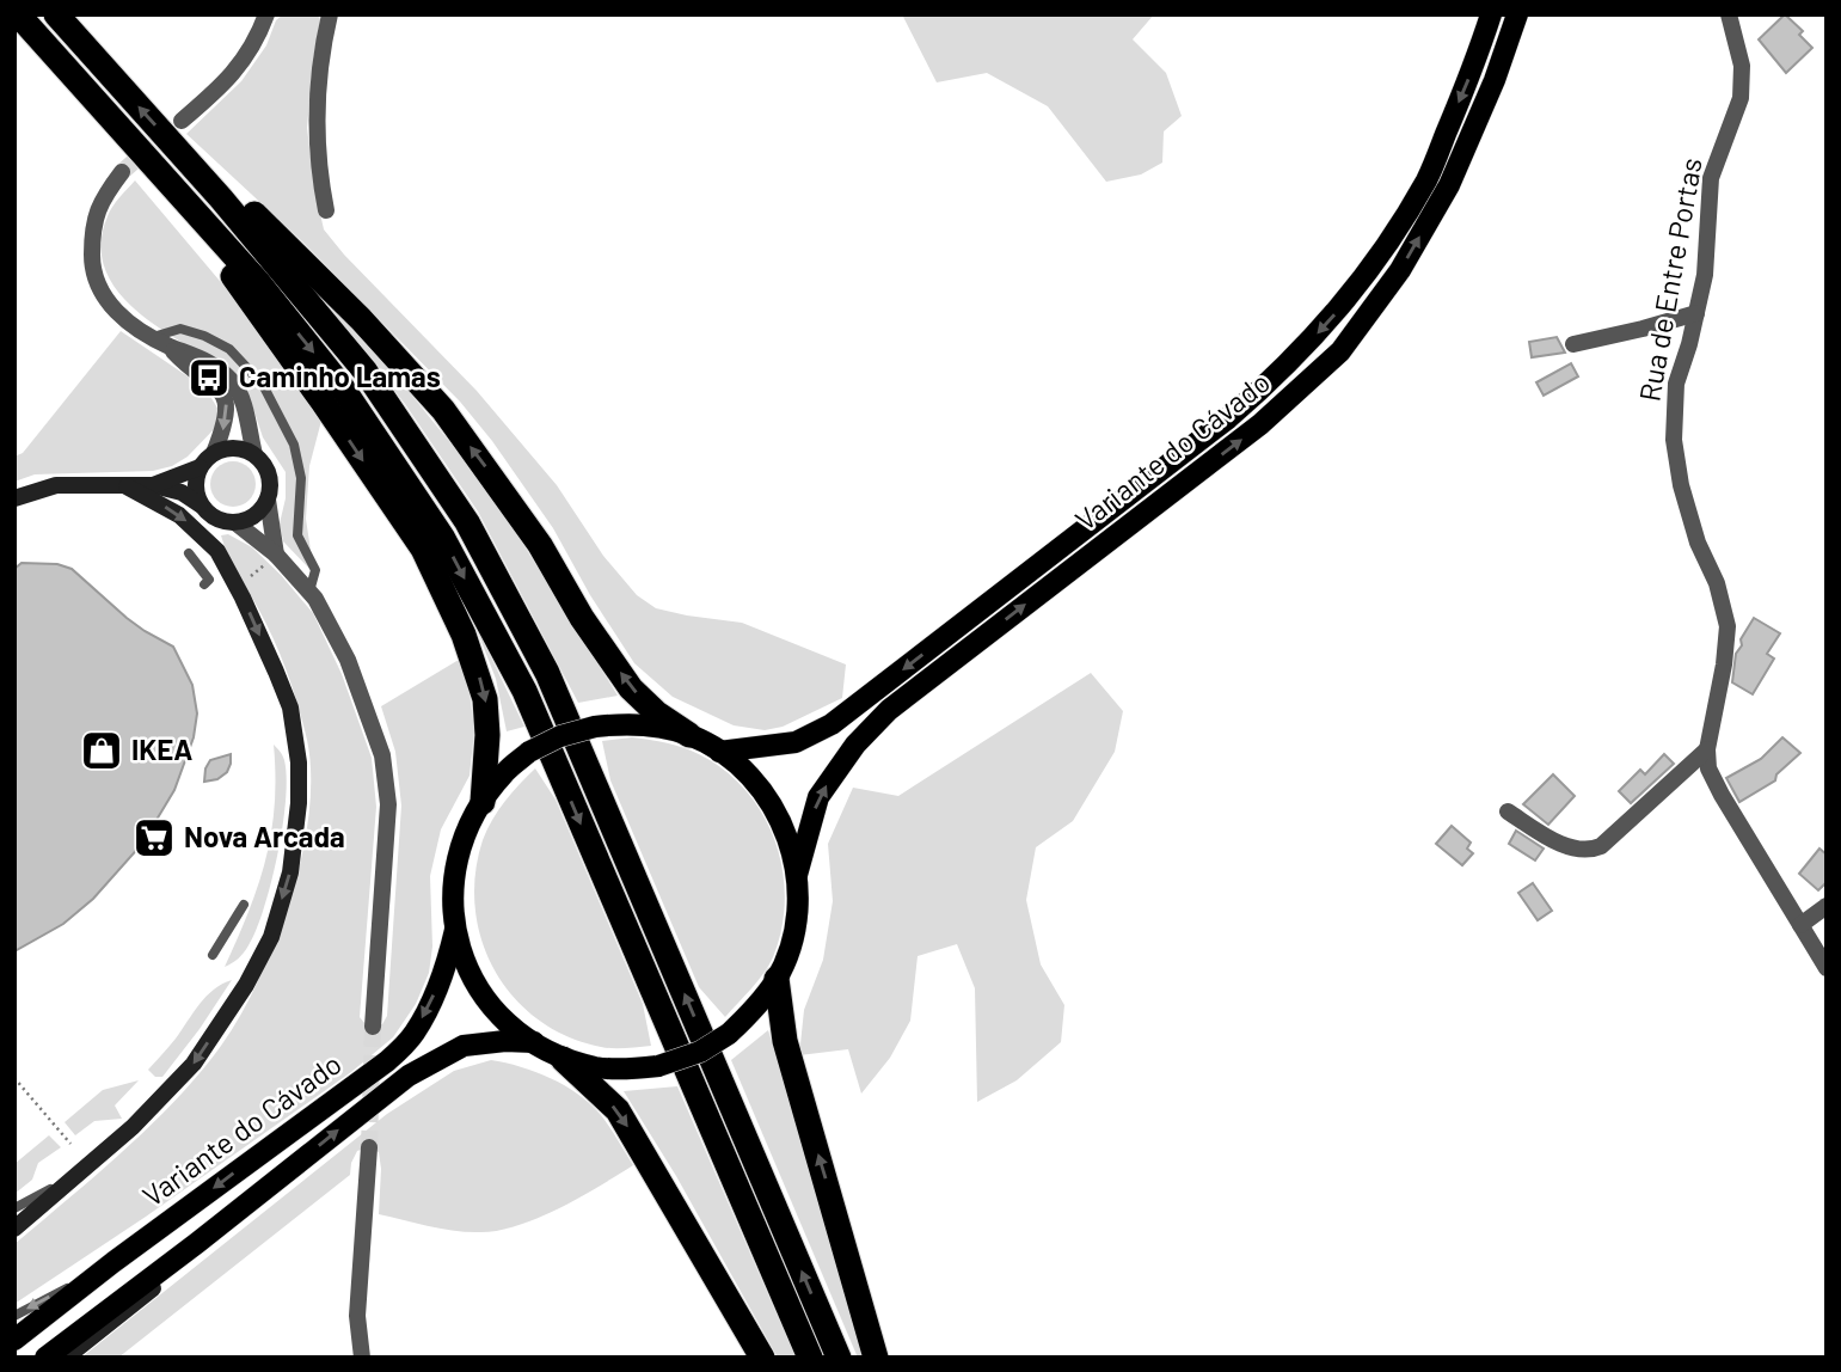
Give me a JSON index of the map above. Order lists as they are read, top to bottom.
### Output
{
  "streets": {
    "main road": ["Variante do Cávado"],
    "street": ["Rua de Entre Portas"]
  },
  "places": {
    "bus stop": ["Caminho Lamas"],
    "shop": ["IKEA"],
    "supermarket": ["Nova Arcada"]
  }
}
